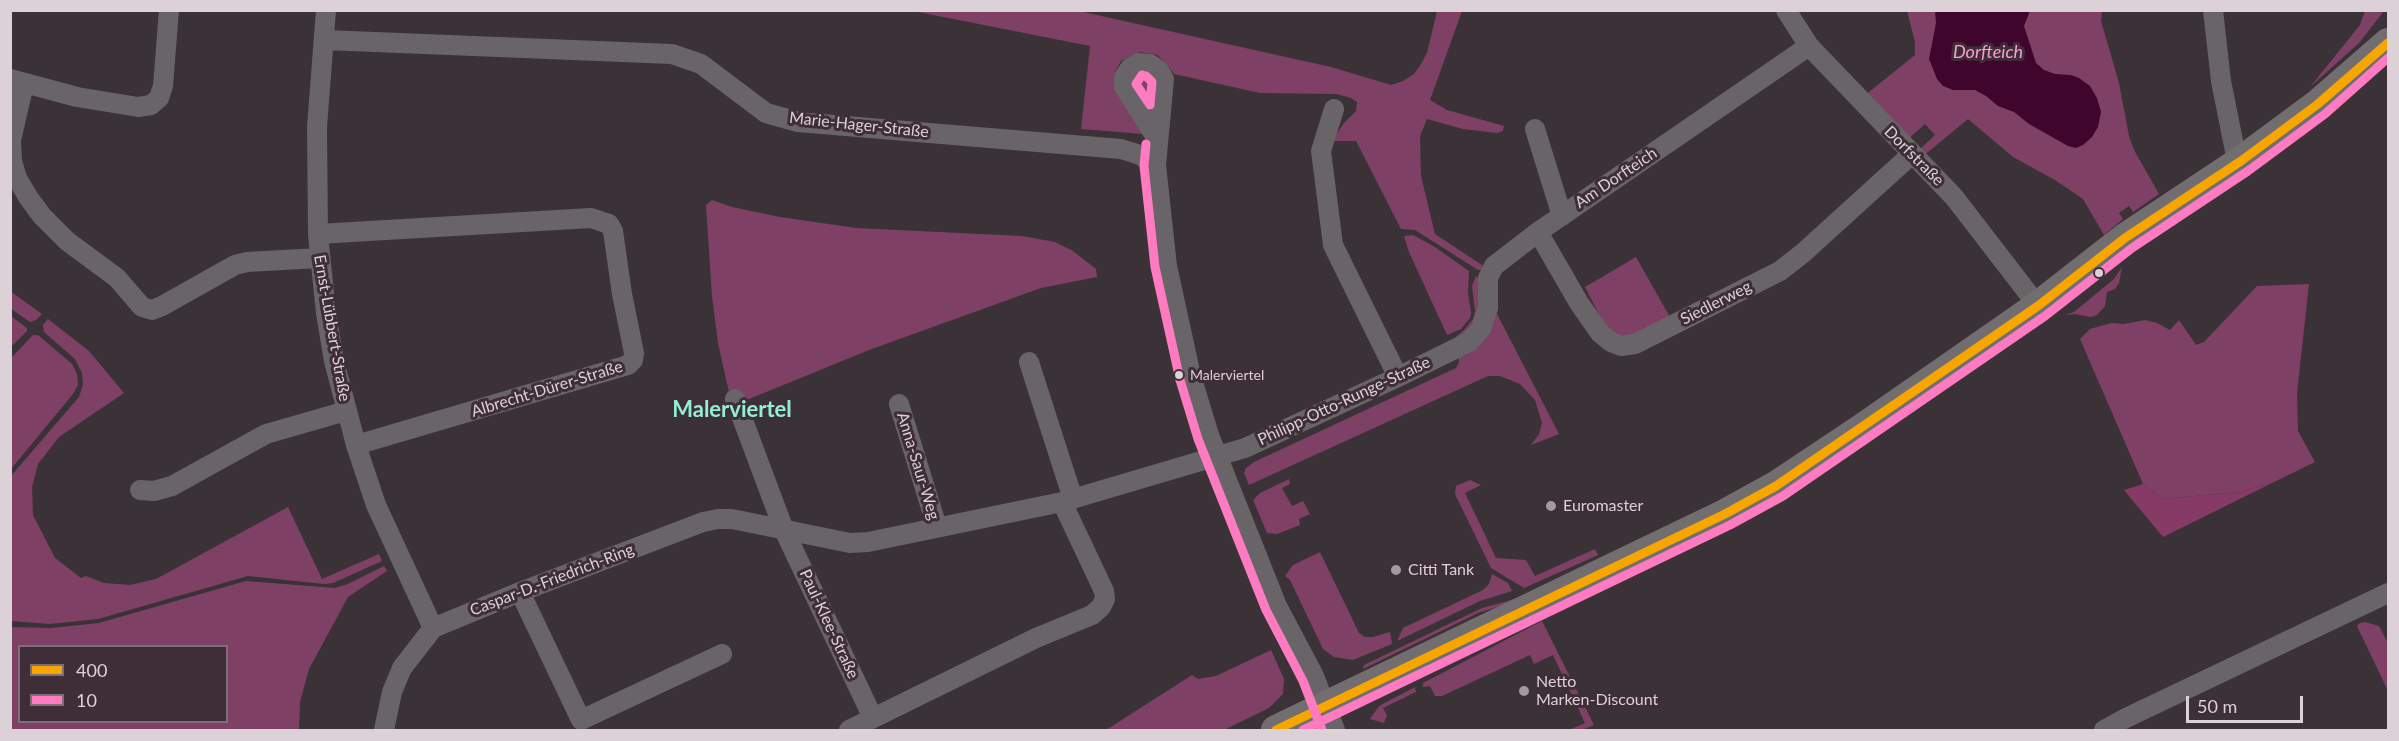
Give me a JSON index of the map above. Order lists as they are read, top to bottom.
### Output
{
  "streets": {
    "street": [
      "Marie-Hager-Straße",
      "Dorfstraße",
      "Am Dorfteich",
      "Siedlerweg",
      "Ernst-Lübbert-Straße",
      "Albrecht-Dürer-Straße",
      "Philipp-Otto-Runge-Straße",
      "Anna-Saur-Weg",
      "Caspar-D.-Friedrich-Ring",
      "Paul-Klee-Straße"
    ]
  },
  "crossings": [
    ["Marie-Hager-Straße", "Ernst-Lübbert-Straße"],
    ["Dorfstraße", "Am Dorfteich"],
    ["Dorfstraße", "Siedlerweg"],
    ["Am Dorfteich", "Siedlerweg"],
    ["Am Dorfteich", "Philipp-Otto-Runge-Straße"],
    ["Ernst-Lübbert-Straße", "Albrecht-Dürer-Straße"],
    ["Ernst-Lübbert-Straße", "Caspar-D.-Friedrich-Ring"],
    ["Philipp-Otto-Runge-Straße", "Caspar-D.-Friedrich-Ring"],
    ["Anna-Saur-Weg", "Caspar-D.-Friedrich-Ring"],
    ["Caspar-D.-Friedrich-Ring", "Paul-Klee-Straße"]
  ],
  "districts": ["Malerviertel"],
  "water": ["Dorfteich"],
  "places": [
    "Malerviertel",
    "Euromaster",
    "Citti Tank",
    "Netto Marken-Discount"
  ],
  "lines": ["transit line 400", "transit line 10"],
  "legend": ["400", "10"],
  "scale_bar": "50 m"
}
